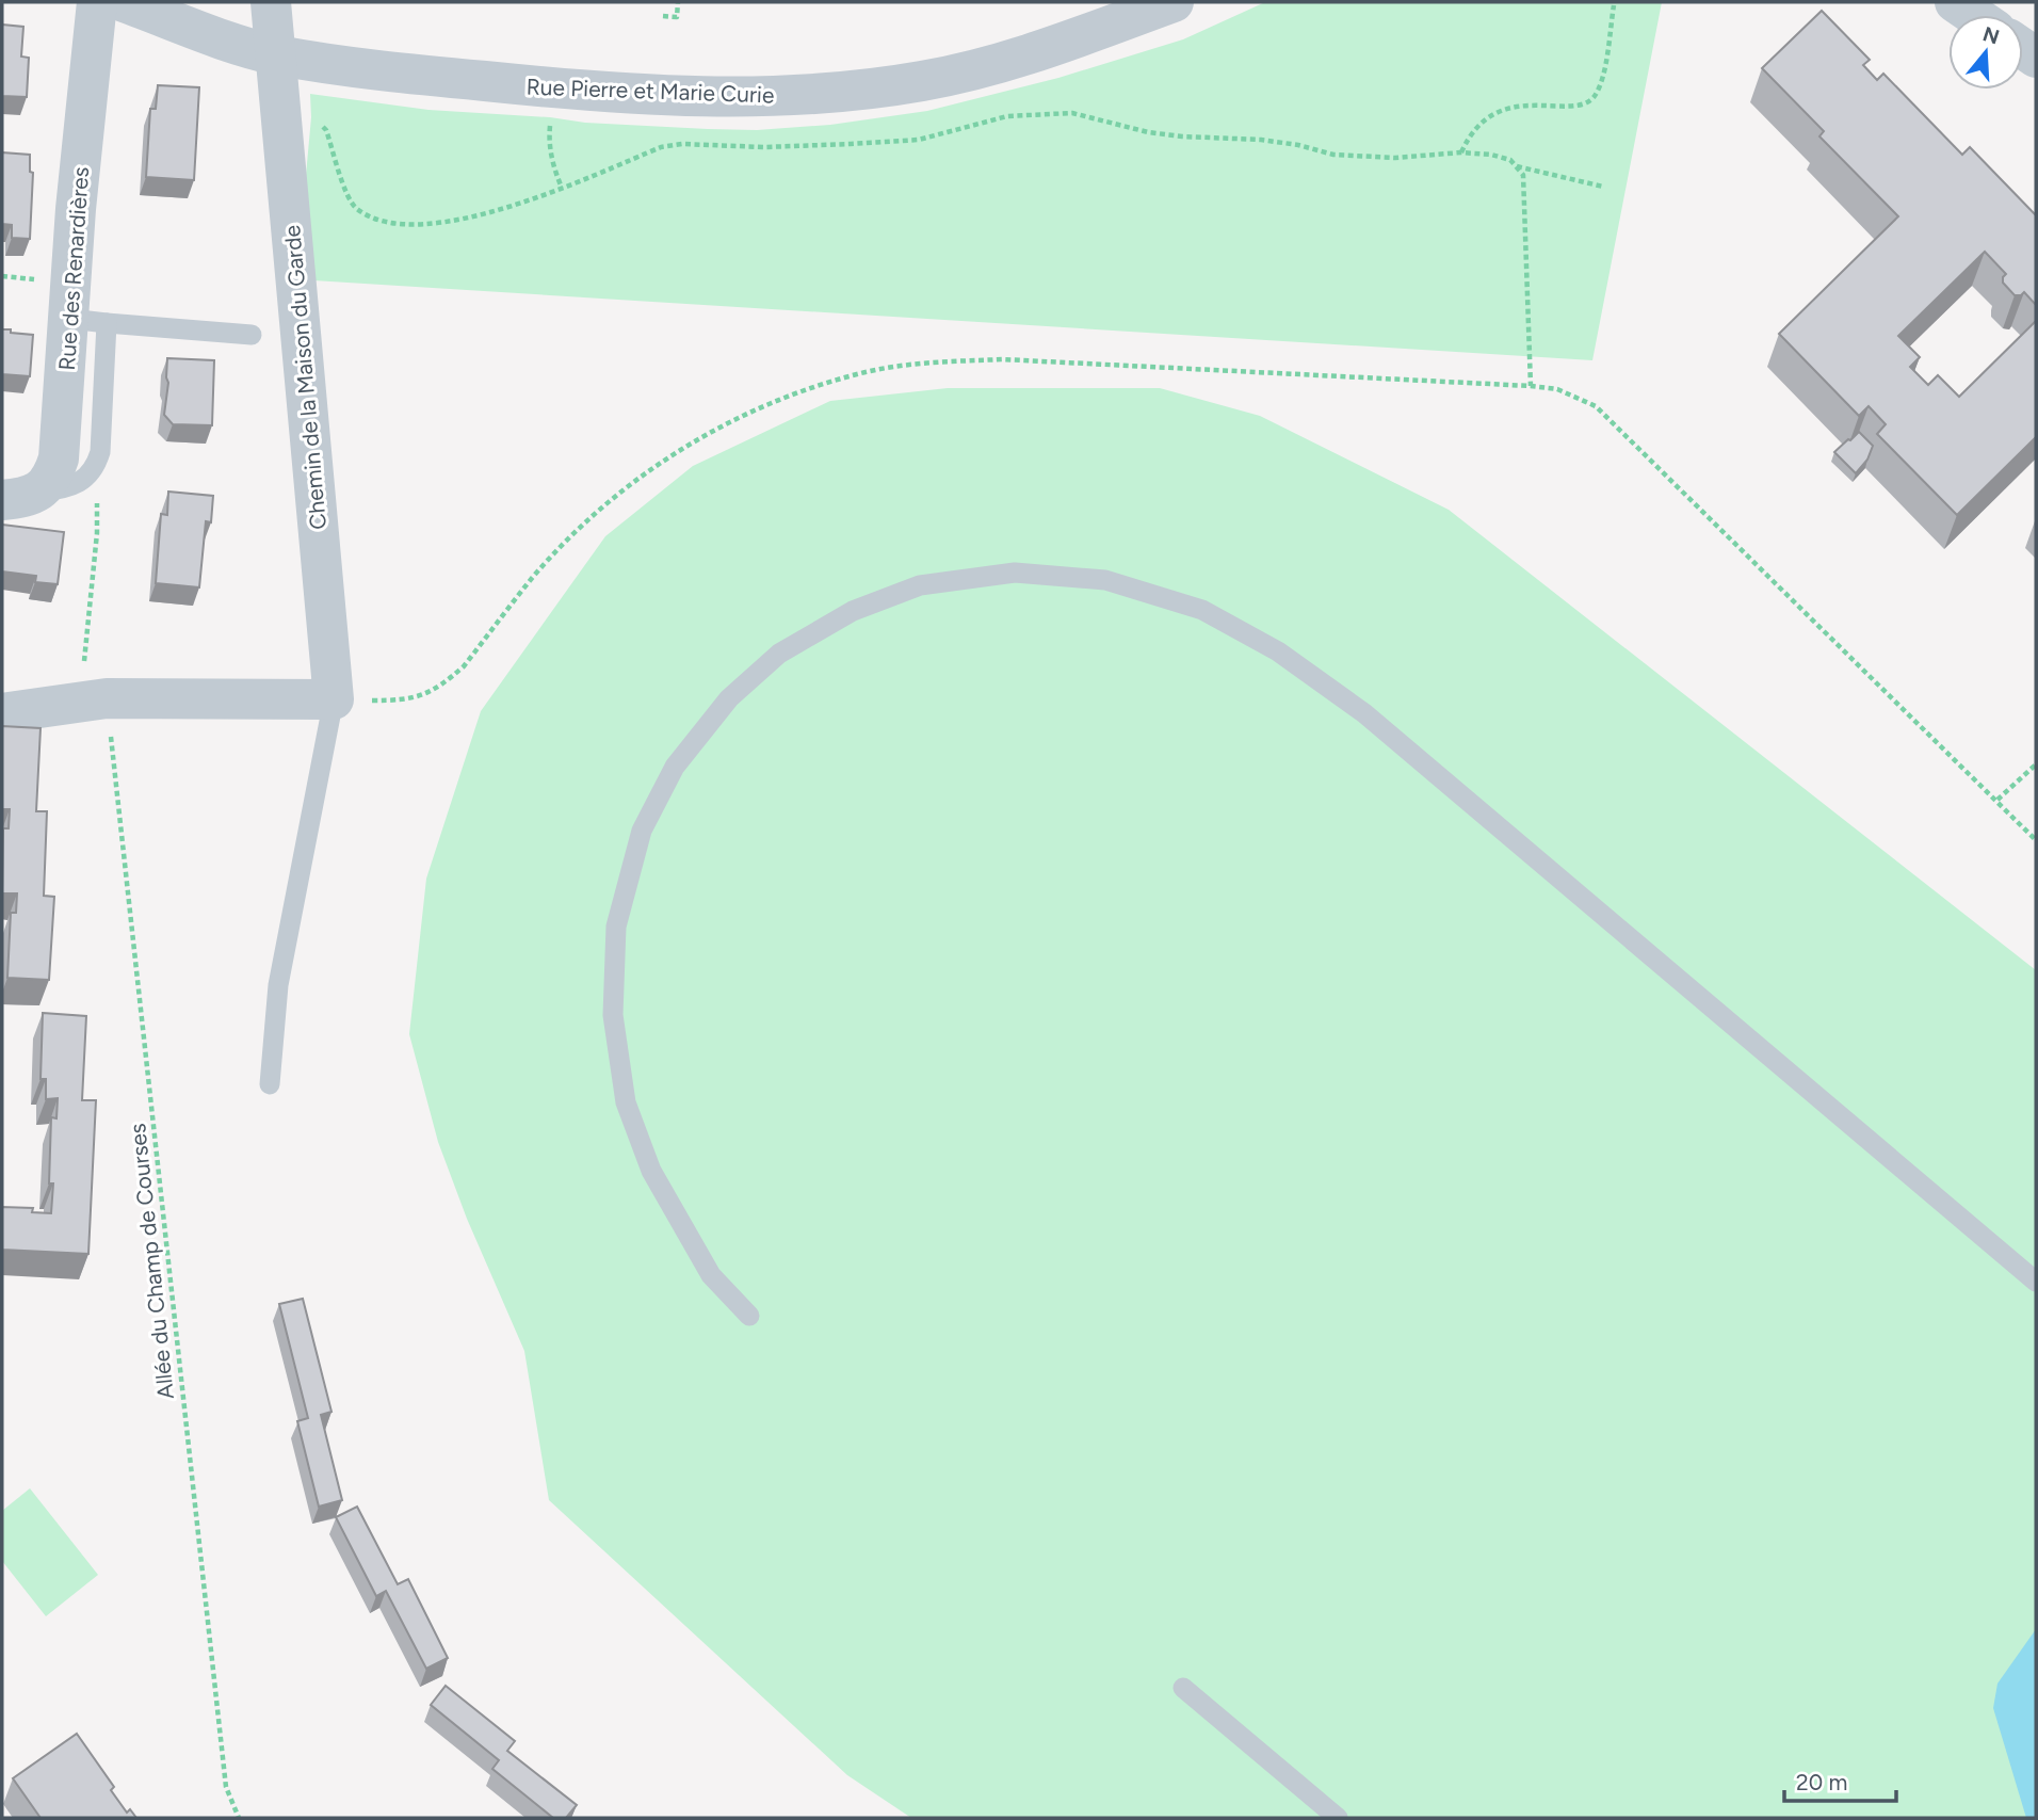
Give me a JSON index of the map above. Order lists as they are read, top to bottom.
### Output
{
  "streets": {
    "street": ["Rue Pierre et Marie Curie", "Rue des Renardières", "Chemin de la Maison du Garde"],
    "path": ["Allée du Champ de Courses"]
  },
  "crossings": [
    ["Rue Pierre et Marie Curie", "Chemin de la Maison du Garde"]
  ],
  "scale_bar": "20 m",
  "north": "top"
}
